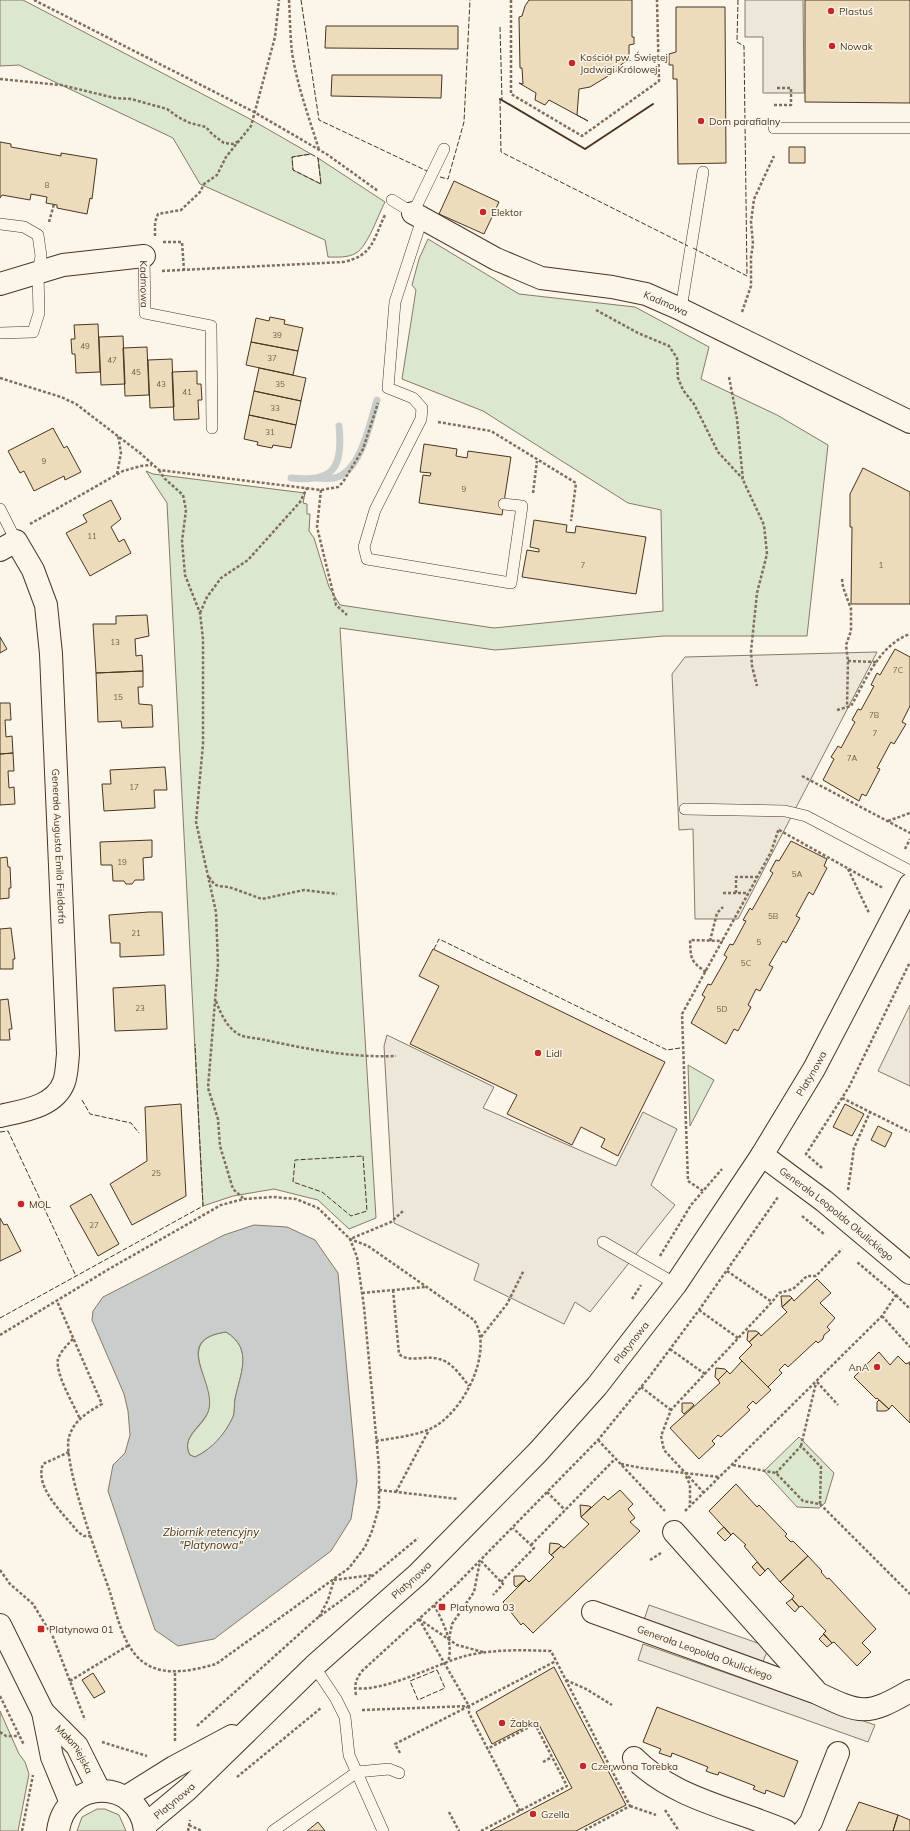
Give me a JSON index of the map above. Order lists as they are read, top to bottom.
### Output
{
  "streets": {
    "street": [
      "Kadmowa",
      "Generała Augusta Emila Fieldorfa",
      "Platynowa",
      "Generała Leopolda Okulickiego",
      "Małomiejska"
    ]
  },
  "crossings": [
    ["Platynowa", "Generała Leopolda Okulickiego"]
  ],
  "water": ["Zbiornik retencyjny \"Platynowa\""],
  "places": {
    "other": [
      "Plastuś",
      "Nowak",
      "Kościół pw. Świętej Jadwigi Królowej",
      "Dom parafialny",
      "Elektor",
      "Lidl",
      "MOL",
      "AnA",
      "Żabka",
      "Czerwona Torebka",
      "Gzella"
    ],
    "transit": ["Platynowa 03", "Platynowa 01"]
  },
  "house_numbers": [
    "8",
    "39",
    "49",
    "37",
    "47",
    "45",
    "43",
    "35",
    "41",
    "33",
    "31",
    "9",
    "9",
    "11",
    "7",
    "1",
    "13",
    "7C",
    "15",
    "7B",
    "7",
    "7A",
    "17",
    "19",
    "5A",
    "5B",
    "21",
    "5",
    "5C",
    "23",
    "5D",
    "25",
    "27"
  ]
}
